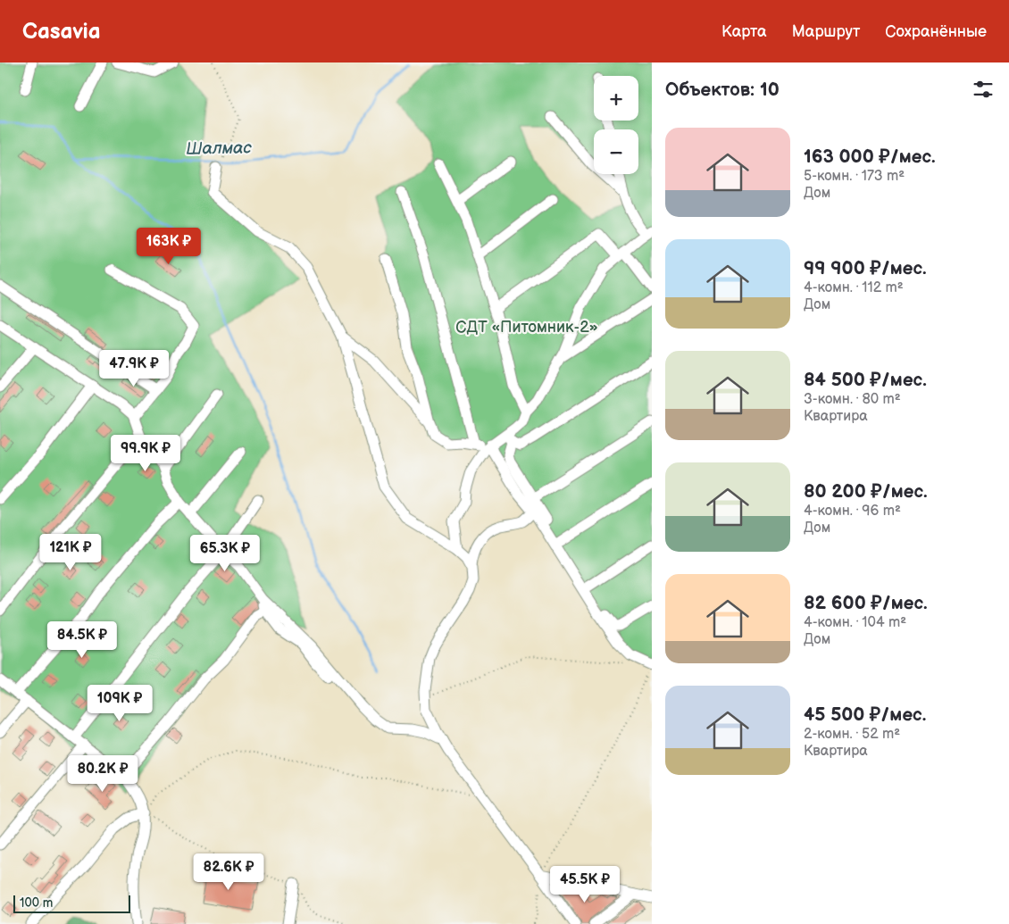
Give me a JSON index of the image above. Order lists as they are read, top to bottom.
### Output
{
  "water": ["Шалмас"],
  "parks": ["СДТ «Питомник-2»"],
  "scale_bar": "100 m",
  "page": {
    "header": "Casavia",
    "nav": ["Карта", "Маршрут", "Сохранённые"],
    "heading": "Объектов: 10",
    "map_buttons": ["+", "−"],
    "list": [
      {
        "name": "163 000 ₽/мес.",
        "note": "5-комн. · 173 m² · Дом"
      },
      {
        "name": "99 900 ₽/мес.",
        "note": "4-комн. · 112 m² · Дом"
      },
      {
        "name": "84 500 ₽/мес.",
        "note": "3-комн. · 80 m² · Квартира"
      },
      {
        "name": "80 200 ₽/мес.",
        "note": "4-комн. · 96 m² · Дом"
      },
      {
        "name": "82 600 ₽/мес.",
        "note": "4-комн. · 104 m² · Дом"
      },
      {
        "name": "45 500 ₽/мес.",
        "note": "2-комн. · 52 m² · Квартира"
      }
    ],
    "price": [
      "163K ₽",
      "47.9K ₽",
      "99.9K ₽",
      "121K ₽",
      "65.3K ₽",
      "84.5K ₽",
      "109K ₽",
      "80.2K ₽",
      "82.6K ₽",
      "45.5K ₽"
    ],
    "scale": "100 m"
  }
}
